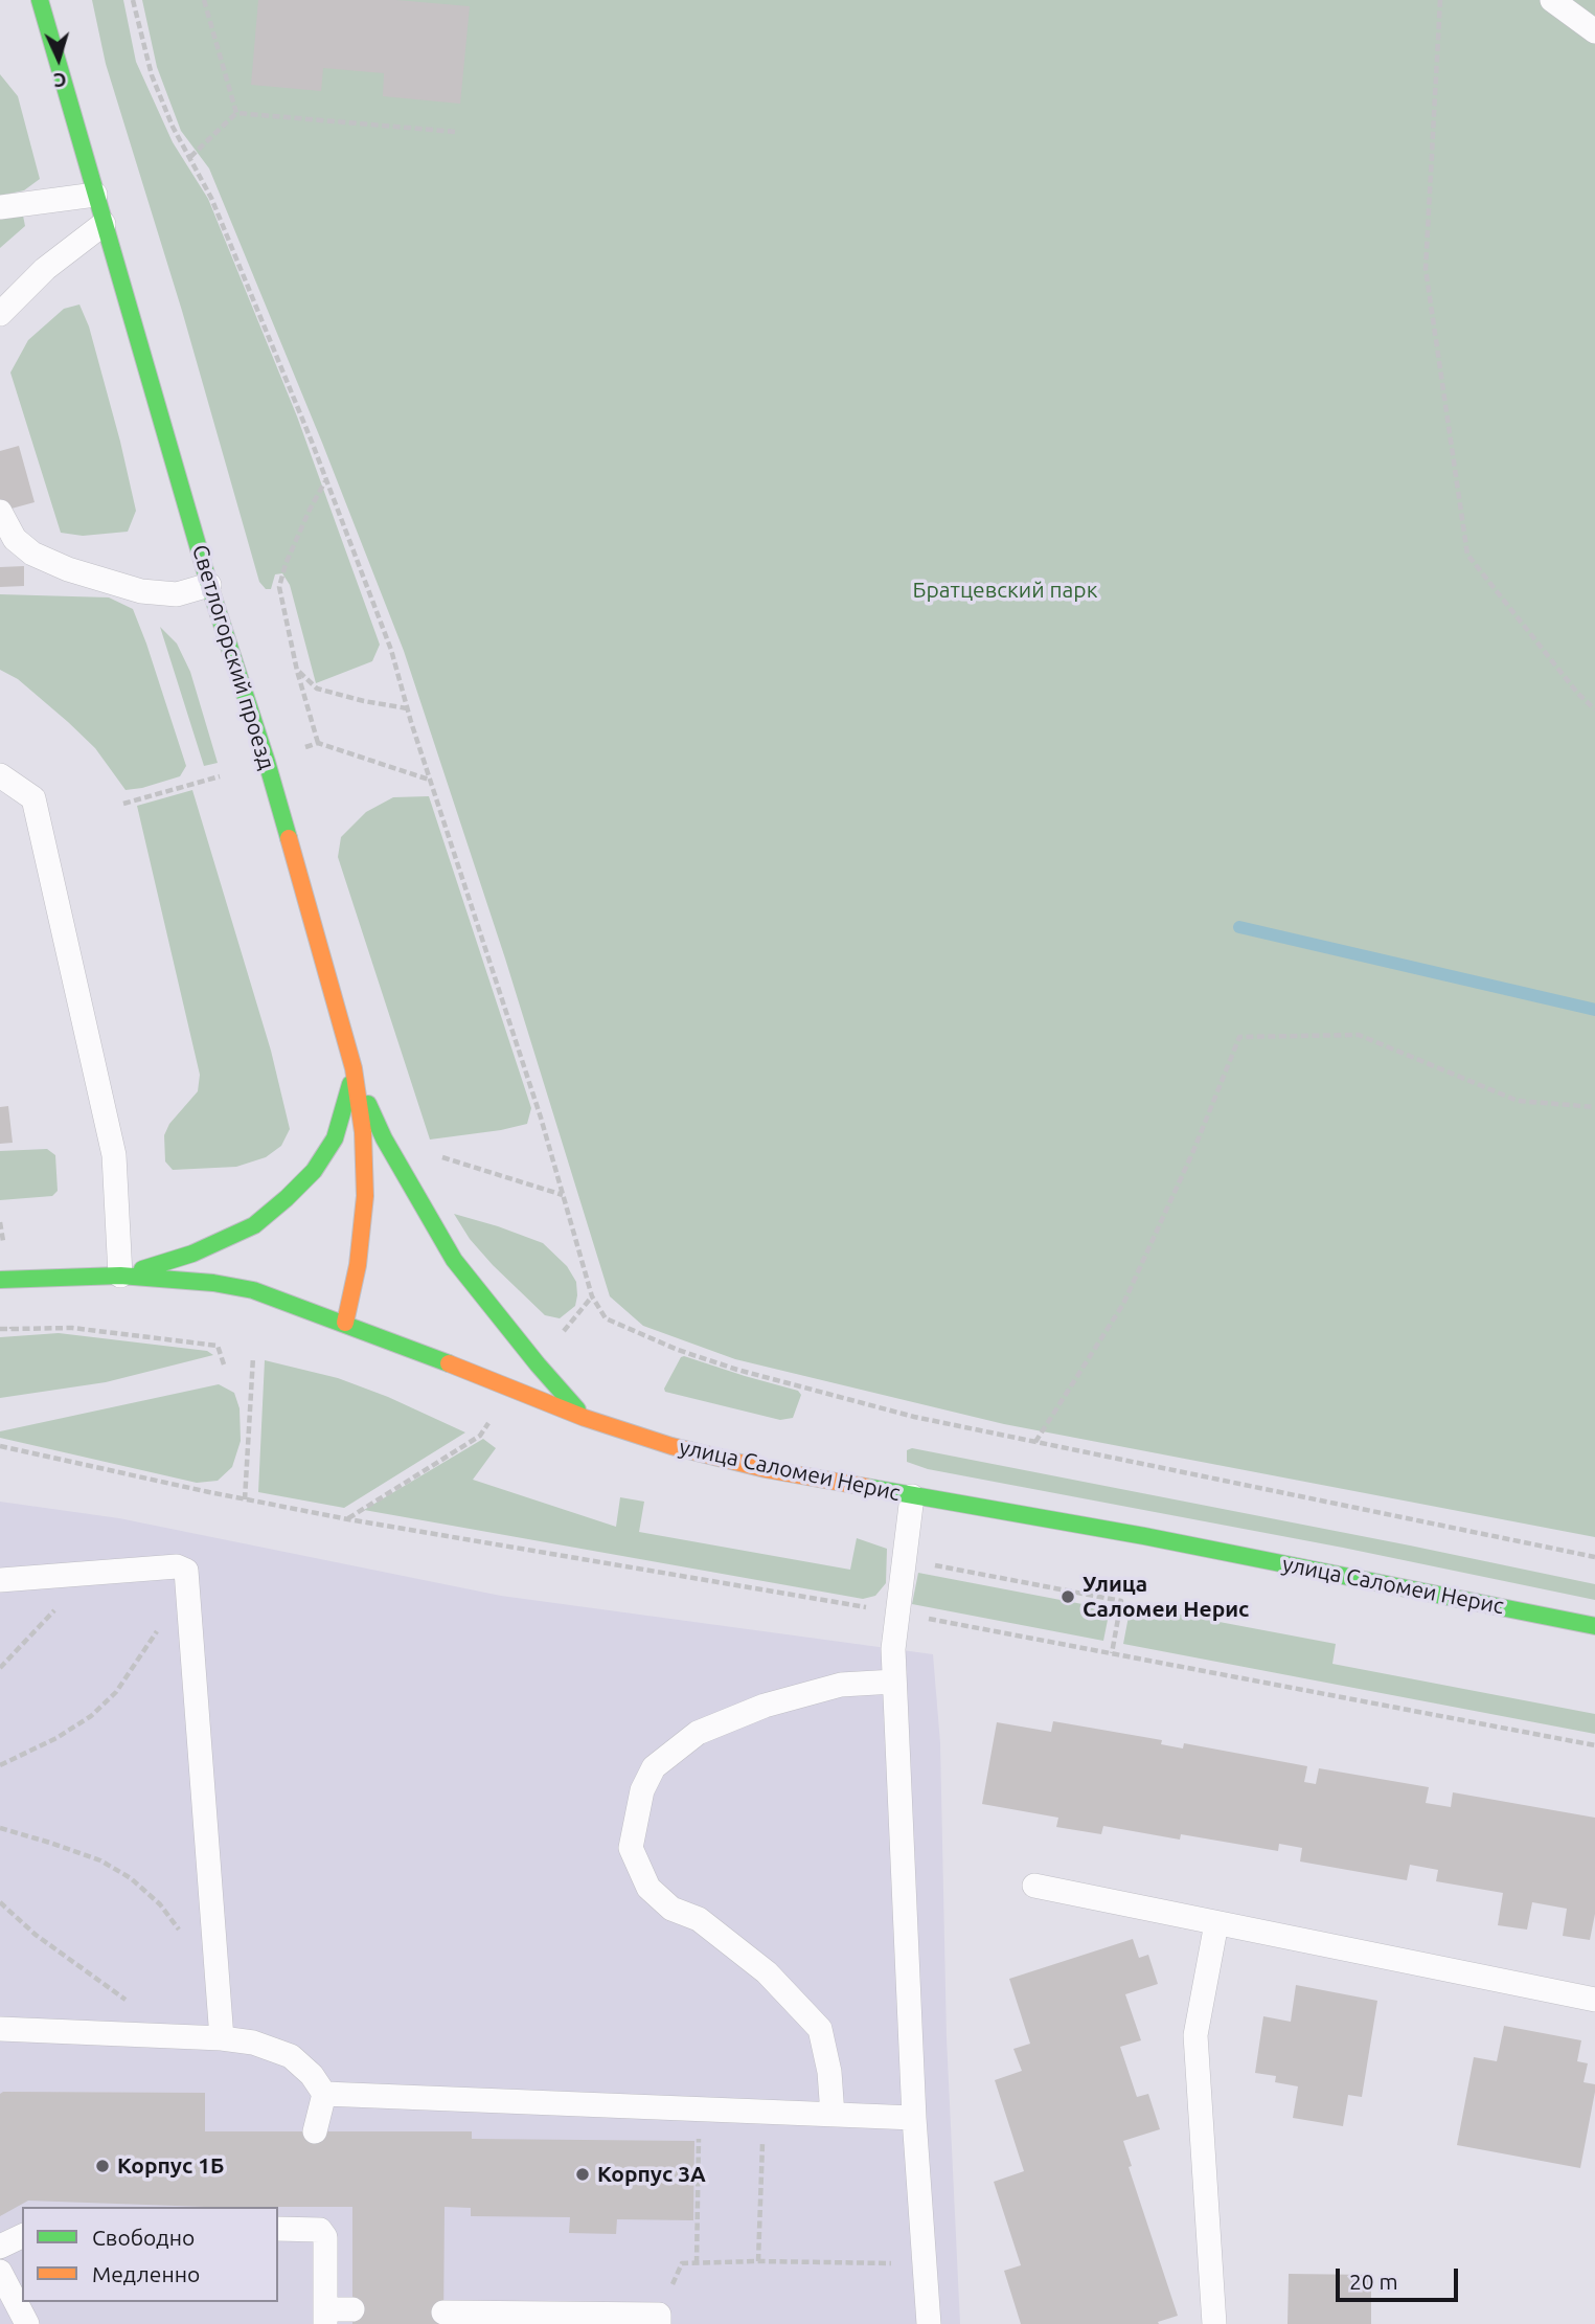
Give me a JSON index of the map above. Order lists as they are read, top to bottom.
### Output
{
  "streets": {
    "main road": ["Светлогорский проезд", "улица Саломеи Нерис"]
  },
  "crossings": [
    ["Светлогорский проезд", "улица Саломеи Нерис"]
  ],
  "parks": ["Братцевский парк"],
  "places": ["Улица Саломеи Нерис", "Корпус 1Б", "Корпус 3А"],
  "legend": ["Свободно", "Медленно"],
  "scale_bar": "20 m",
  "north": "bottom"
}
